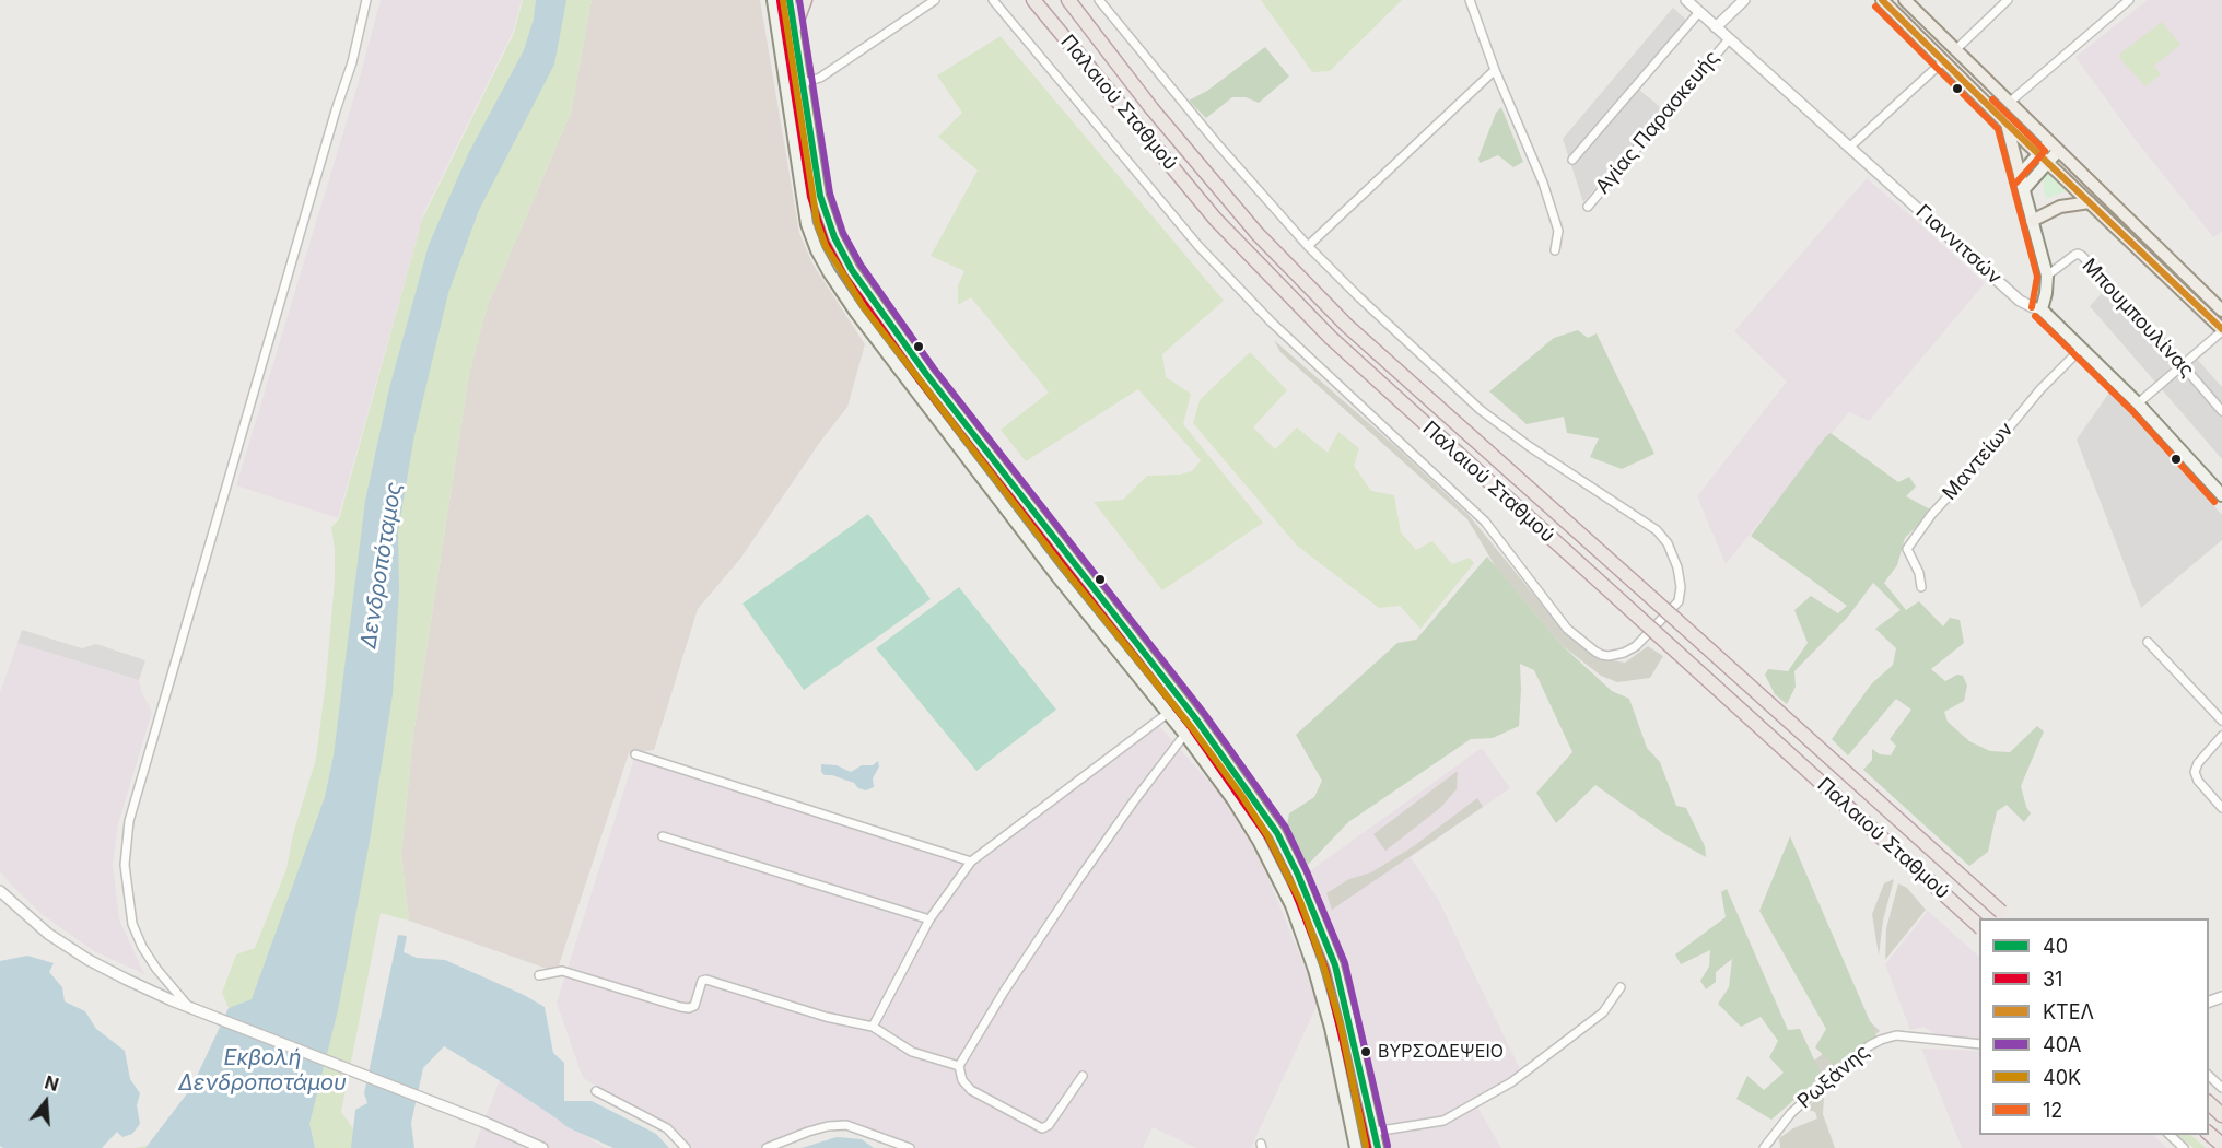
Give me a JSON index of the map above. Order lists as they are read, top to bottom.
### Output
{
  "streets": {
    "highway": ["Παλαιού Σταθμού"],
    "main road": ["Γιαννιτσών"],
    "street": [
      "Αγίας Παρασκευής",
      "Μπουμπουλίνας",
      "Μαντείων",
      "Ρωξάνης"
    ]
  },
  "crossings": [
    ["Αγίας Παρασκευής", "Γιαννιτσών"],
    ["Γιαννιτσών", "Μαντείων"]
  ],
  "water": ["Δενδροπόταμος", "Εκβολή Δενδροποτάμου"],
  "places": ["ΒΥΡΣΟΔΕΨΕΙΟ"],
  "lines": [
    "transit line 40",
    "transit line ΚΤΕΛ",
    "transit line 40Α",
    "transit line 40Κ",
    "transit line 31",
    "transit line 12"
  ],
  "legend": [
    "40",
    "31",
    "ΚΤΕΛ",
    "40Α",
    "40Κ",
    "12"
  ],
  "north": "top"
}
